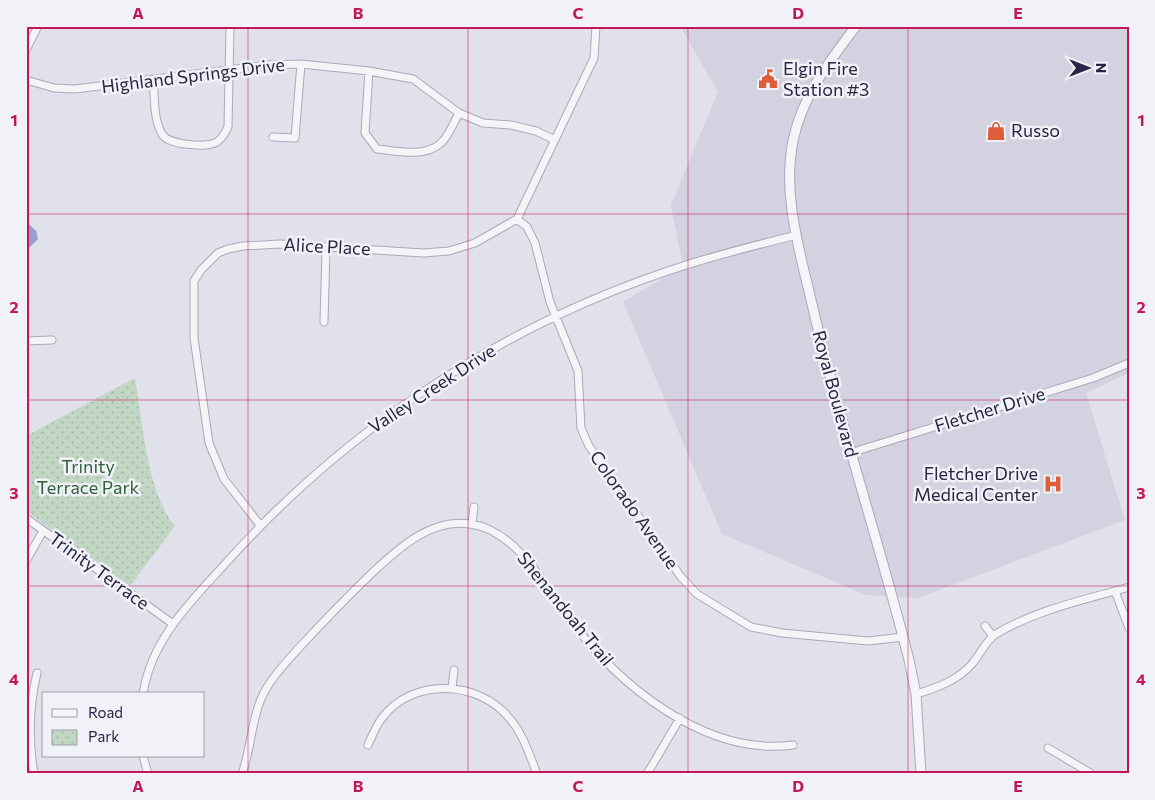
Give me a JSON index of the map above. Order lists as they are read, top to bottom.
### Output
{
  "streets": {
    "street": [
      "Highland Springs Drive",
      "Alice Place",
      "Valley Creek Drive",
      "Royal Boulevard",
      "Fletcher Drive",
      "Colorado Avenue",
      "Trinity Terrace",
      "Shenandoah Trail"
    ]
  },
  "crossings": [
    ["Alice Place", "Valley Creek Drive"],
    ["Alice Place", "Colorado Avenue"],
    ["Valley Creek Drive", "Royal Boulevard"],
    ["Valley Creek Drive", "Colorado Avenue"],
    ["Valley Creek Drive", "Trinity Terrace"],
    ["Royal Boulevard", "Fletcher Drive"],
    ["Royal Boulevard", "Colorado Avenue"]
  ],
  "parks": ["Trinity Terrace Park"],
  "places": {
    "public building": ["Elgin Fire Station #3"],
    "shop": ["Russo"],
    "hospital": ["Fletcher Drive Medical Center"]
  },
  "legend": ["Road", "Park"],
  "north": "right",
  "grid": {
    "columns": [
      "A",
      "B",
      "C",
      "D",
      "E"
    ],
    "rows": [
      "1",
      "2",
      "3",
      "4"
    ]
  }
}
